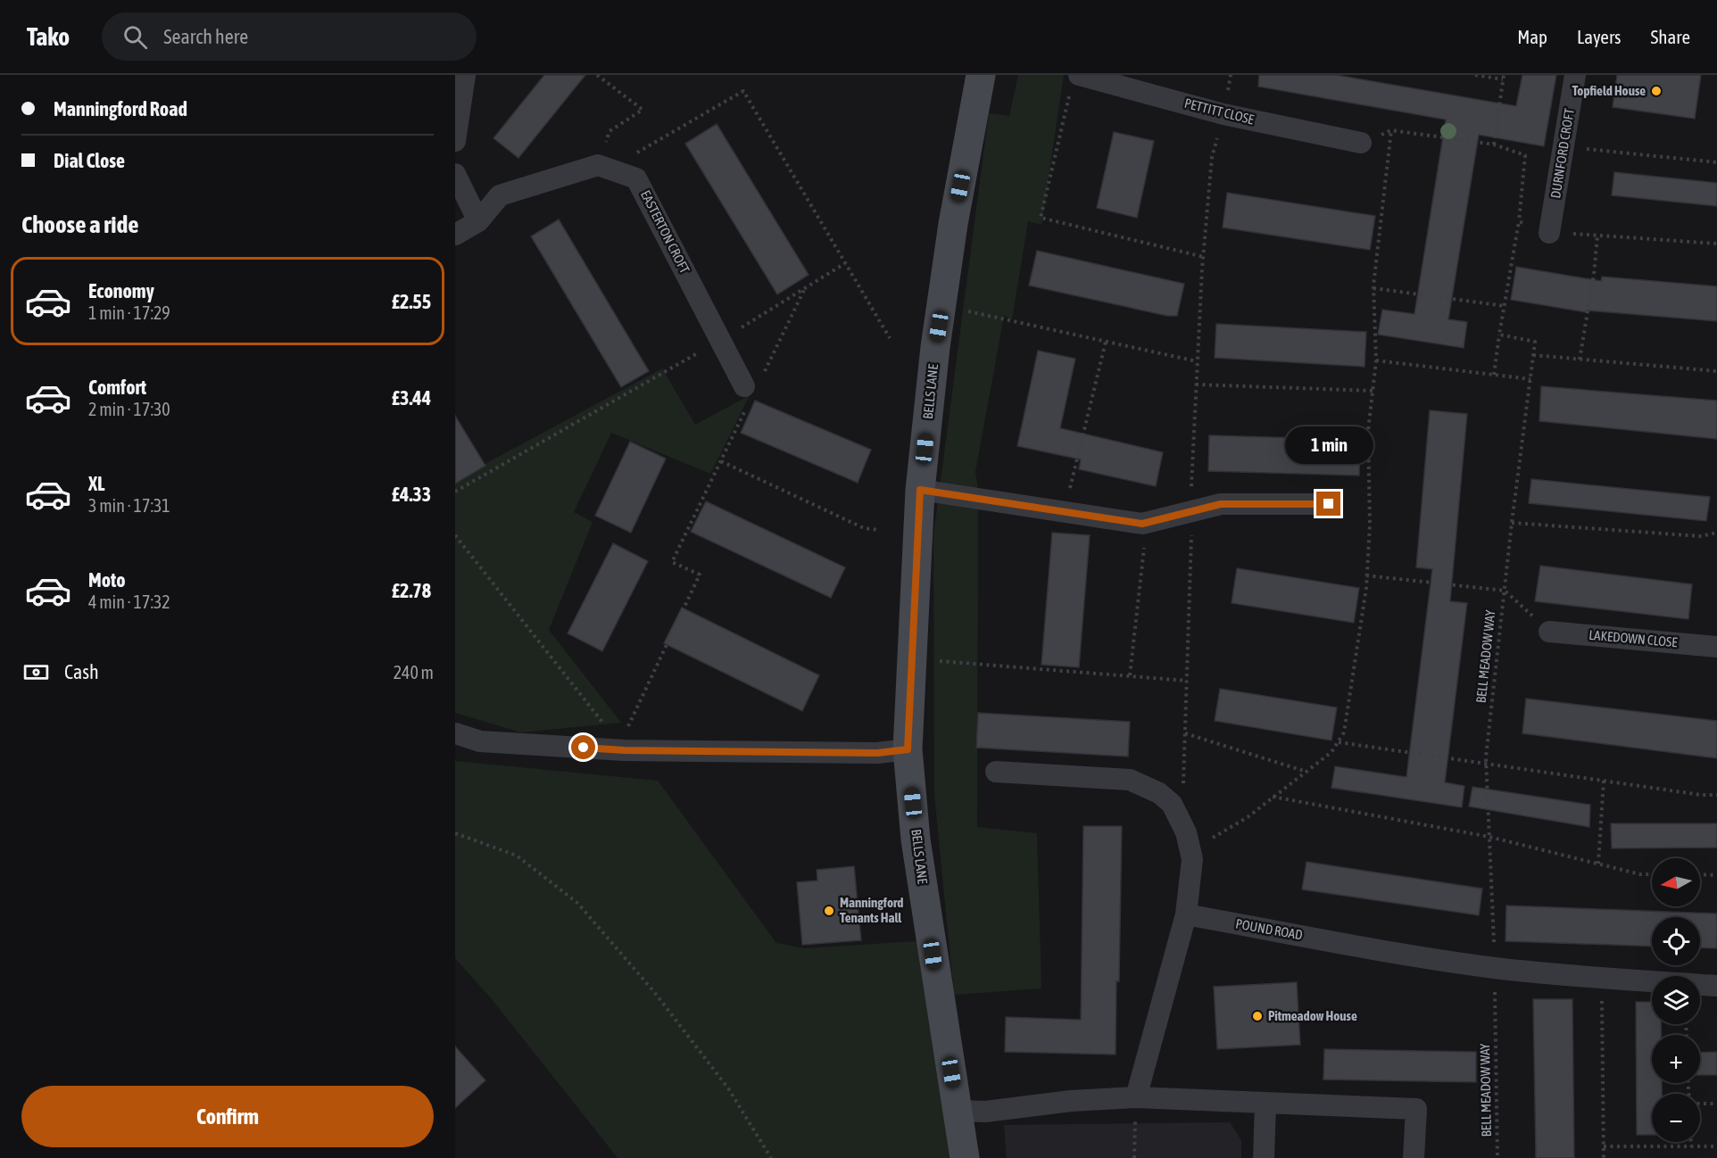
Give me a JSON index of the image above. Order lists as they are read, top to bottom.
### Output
{
  "streets": {
    "street": [
      "PETTITT CLOSE",
      "DURNFORD CROFT",
      "EASTERTON CROFT",
      "BELLS LANE",
      "LAKEDOWN CLOSE",
      "POUND ROAD"
    ],
    "path": ["BELL MEADOW WAY"]
  },
  "crossings": [
    ["BELL MEADOW WAY", "POUND ROAD"]
  ],
  "places": ["Topfield House", "Manningford Tenants Hall", "Pitmeadow House"],
  "north": "left",
  "page": {
    "header": "Tako",
    "search": "Search here",
    "nav": ["Map", "Layers", "Share"],
    "banner": ["Manningford Road", "Dial Close"],
    "heading": "Choose a ride",
    "list": [
      {
        "name": "Economy",
        "note": "1 min · 17:29",
        "value": "£2.55"
      },
      {
        "name": "Comfort",
        "note": "2 min · 17:30",
        "value": "£3.44"
      },
      {
        "name": "XL",
        "note": "3 min · 17:31",
        "value": "£4.33"
      },
      {
        "name": "Moto",
        "note": "4 min · 17:32",
        "value": "£2.78"
      }
    ],
    "bubble": "1 min",
    "pay": ["Cash", "240 m"],
    "map_buttons": ["+", "−"],
    "buttons": "Confirm"
  }
}
